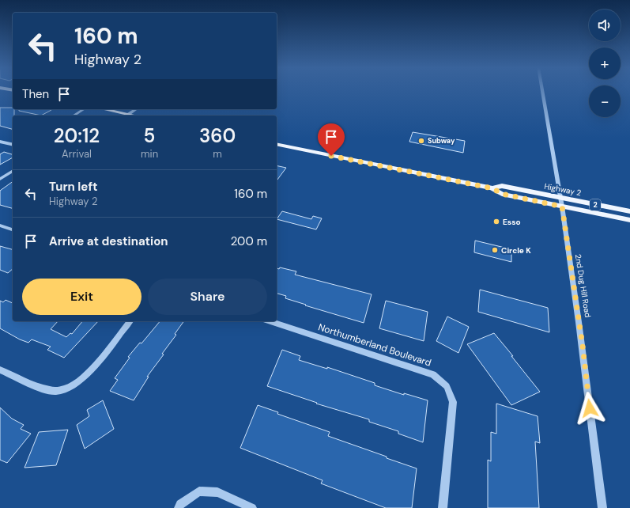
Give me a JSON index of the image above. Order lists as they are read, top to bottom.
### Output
{
  "streets": {
    "main road": ["Highway 2", "2"],
    "street": ["2nd Dug Hill Road", "Northumberland Boulevard"]
  },
  "crossings": [
    ["Highway 2", "2nd Dug Hill Road"]
  ],
  "places": ["Subway", "Esso", "Circle K"],
  "page": {
    "map_buttons": ["+", "−"],
    "turn": ["160 m", "Highway 2"],
    "then": "Then",
    "eta": [
      "20:12",
      "Arrival",
      "5",
      "min",
      "360",
      "m"
    ],
    "list": [
      {
        "name": "Turn left",
        "note": "Highway 2",
        "value": "160 m"
      },
      {
        "name": "Arrive at destination",
        "value": "200 m"
      }
    ],
    "buttons": ["Exit", "Share"]
  }
}
